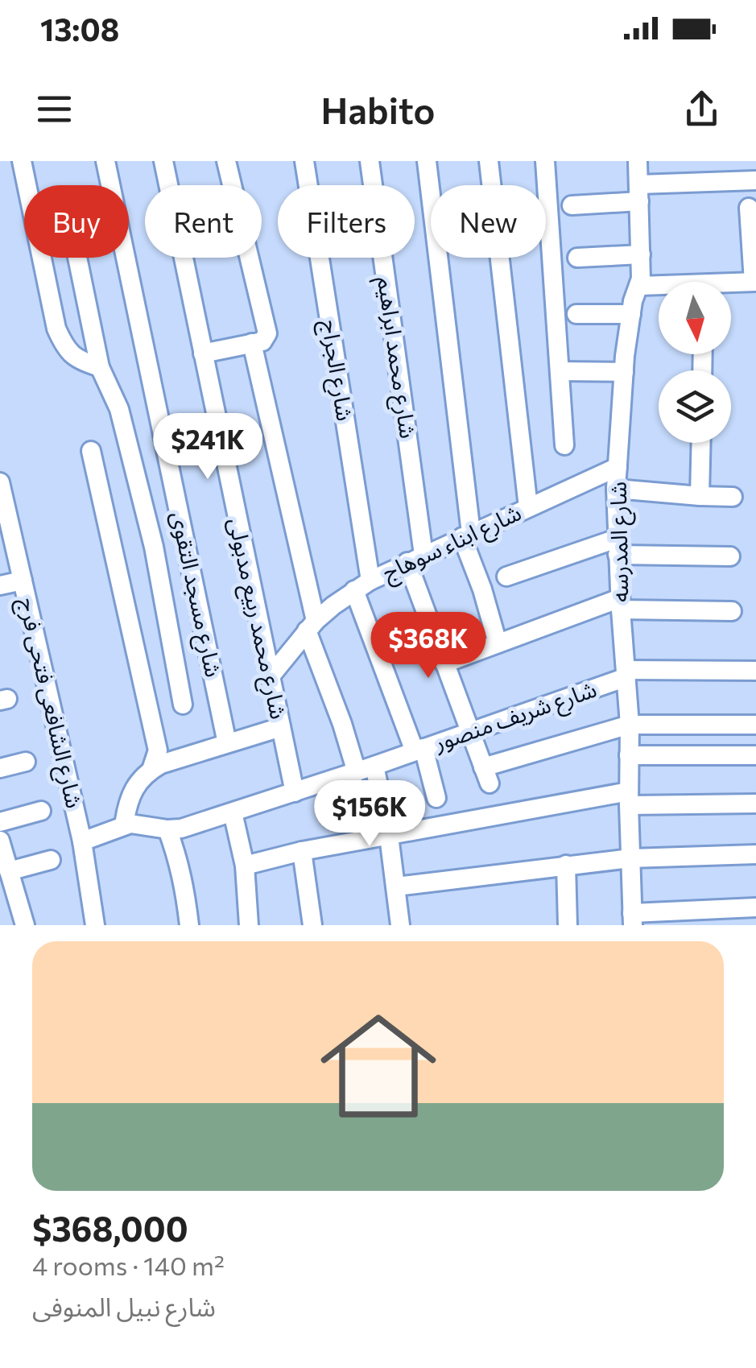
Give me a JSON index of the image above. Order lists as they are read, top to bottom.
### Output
{
  "streets": {
    "street": [
      "شارع محمد ابراهيم",
      "شارع الجراج",
      "شارع المدرسه",
      "شارع ابناء سوهاج",
      "شارع مسجد التقوى",
      "شارع محمد ربيع مدبولى",
      "شارع الشافعى فتحى فرج",
      "شارع شريف منصور"
    ]
  },
  "crossings": [
    ["شارع محمد ابراهيم", "شارع المدرسه"],
    ["شارع محمد ابراهيم", "شارع ابناء سوهاج"],
    ["شارع محمد ابراهيم", "شارع شريف منصور"],
    ["شارع الجراج", "شارع ابناء سوهاج"],
    ["شارع الجراج", "شارع شريف منصور"],
    ["شارع المدرسه", "شارع ابناء سوهاج"],
    ["شارع المدرسه", "شارع شريف منصور"],
    ["شارع ابناء سوهاج", "شارع محمد ربيع مدبولى"],
    ["شارع محمد ربيع مدبولى", "شارع شريف منصور"],
    ["شارع الشافعى فتحى فرج", "شارع شريف منصور"]
  ],
  "north": "bottom",
  "page": {
    "status": "13:08",
    "header": "Habito",
    "chip": [
      "Buy",
      "Rent",
      "Filters",
      "New"
    ],
    "price": ["$241K", "$368K", "$156K"],
    "list": [
      {
        "name": "$368,000",
        "note": "4 rooms · 140 m² · شارع نبيل المنوفى"
      }
    ]
  }
}
